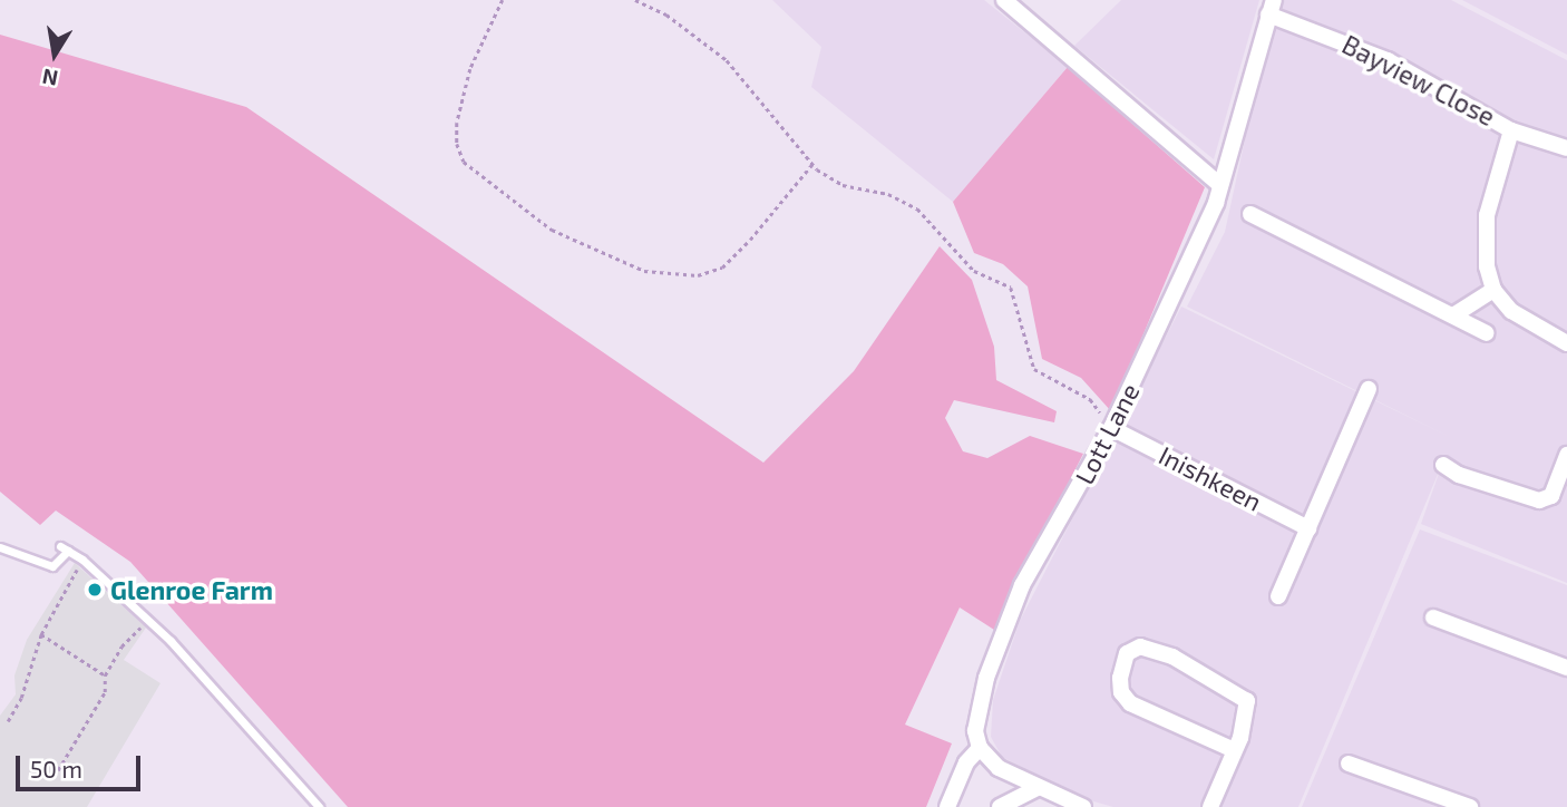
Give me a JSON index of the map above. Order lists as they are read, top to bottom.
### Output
{
  "streets": {
    "street": ["Bayview Close", "Lott Lane", "Inishkeen"]
  },
  "crossings": [
    ["Bayview Close", "Lott Lane"],
    ["Lott Lane", "Inishkeen"]
  ],
  "places": ["Glenroe Farm"],
  "scale_bar": "50 m",
  "north": "bottom"
}
